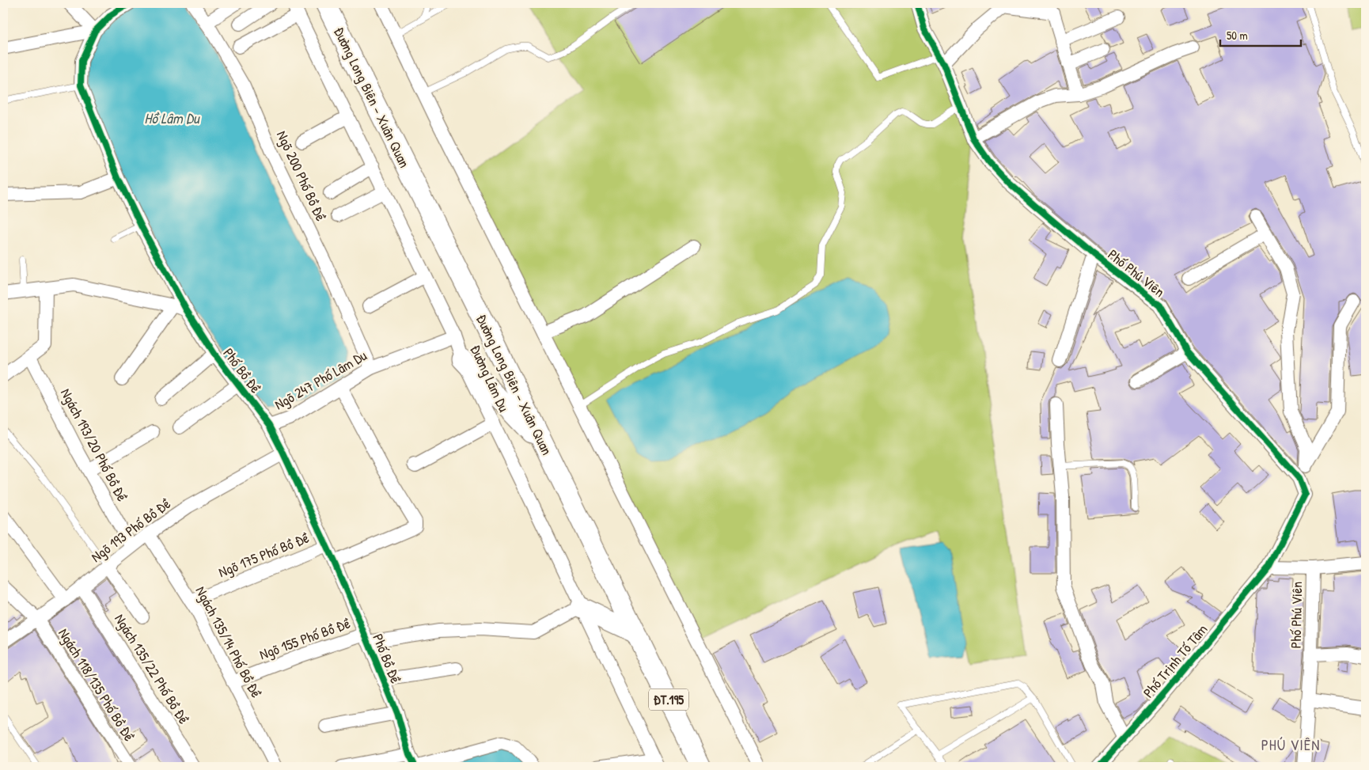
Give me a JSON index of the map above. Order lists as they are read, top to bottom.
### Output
{
  "streets": {
    "main road": ["Đường Long Biên – Xuân Quan", "ĐT.195"],
    "street": [
      "Ngõ 200 Phố Bồ Đề",
      "Phố Phú Viên",
      "Phố Bồ Đề",
      "Đường Lâm Du",
      "Ngõ 247 Phố Lâm Du",
      "Ngách 193/20 Phố Bồ Đề",
      "Ngõ 193 Phố Bồ Đề",
      "Ngõ 175 Phố Bồ Đề",
      "Ngõ 155 Phố Bồ Đề",
      "Ngách 135/14 Phố Bồ Đề",
      "Phố Trịnh Tố Tâm",
      "Ngách 135/22 Phố Bồ Đề",
      "Ngách 118/135 Phố Bồ Đề"
    ]
  },
  "crossings": [
    ["Ngõ 200 Phố Bồ Đề", "Ngõ 247 Phố Lâm Du"],
    ["Phố Phú Viên", "Phố Trịnh Tố Tâm"],
    ["Phố Bồ Đề", "Ngõ 247 Phố Lâm Du"],
    ["Phố Bồ Đề", "Ngõ 193 Phố Bồ Đề"],
    ["Phố Bồ Đề", "Ngõ 175 Phố Bồ Đề"],
    ["Phố Bồ Đề", "Ngõ 155 Phố Bồ Đề"],
    ["Đường Lâm Du", "Ngõ 247 Phố Lâm Du"],
    ["Đường Lâm Du", "Ngõ 155 Phố Bồ Đề"],
    ["Ngách 193/20 Phố Bồ Đề", "Ngõ 193 Phố Bồ Đề"],
    ["Ngõ 193 Phố Bồ Đề", "Ngách 135/14 Phố Bồ Đề"],
    ["Ngõ 193 Phố Bồ Đề", "Ngách 135/22 Phố Bồ Đề"],
    ["Ngõ 193 Phố Bồ Đề", "Ngách 118/135 Phố Bồ Đề"],
    ["Ngõ 175 Phố Bồ Đề", "Ngách 135/14 Phố Bồ Đề"],
    ["Ngõ 155 Phố Bồ Đề", "Ngách 135/14 Phố Bồ Đề"]
  ],
  "districts": ["PHÚ VIÊN"],
  "water": ["Hồ Lâm Du"],
  "scale_bar": "50 m"
}
